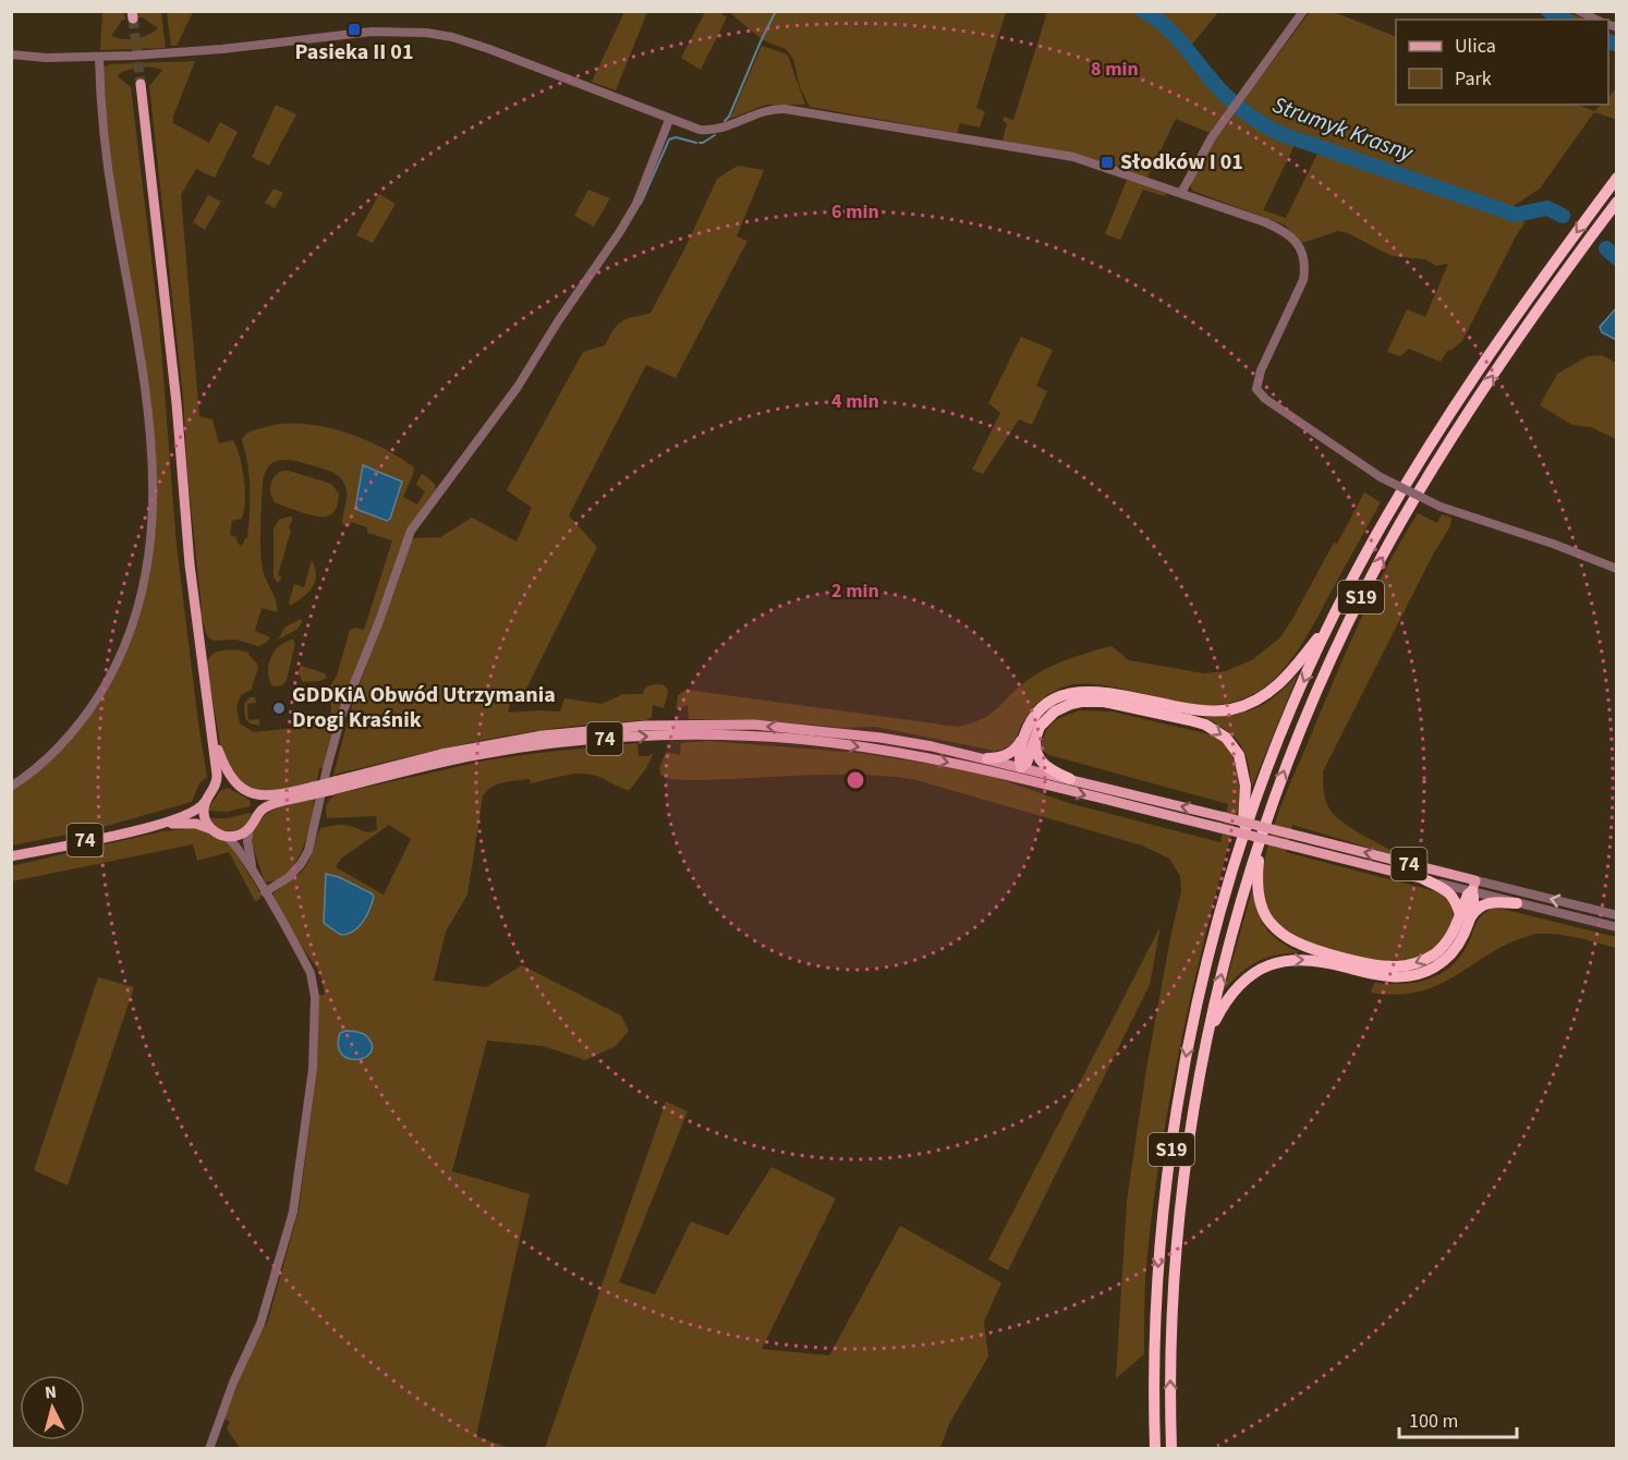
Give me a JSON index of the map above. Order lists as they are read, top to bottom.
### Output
{
  "streets": {
    "highway": ["S19"],
    "main road": ["74"]
  },
  "water": ["Strumyk Krasny"],
  "places": {
    "transit": ["Pasieka II 01", "Słodków I 01"],
    "other": ["GDDKiA Obwód Utrzymania Drogi Kraśnik"]
  },
  "legend": ["Ulica", "Park"],
  "scale_bar": "100 m",
  "north": "top",
  "rings": [
    "8 min",
    "6 min",
    "4 min",
    "2 min"
  ]
}
